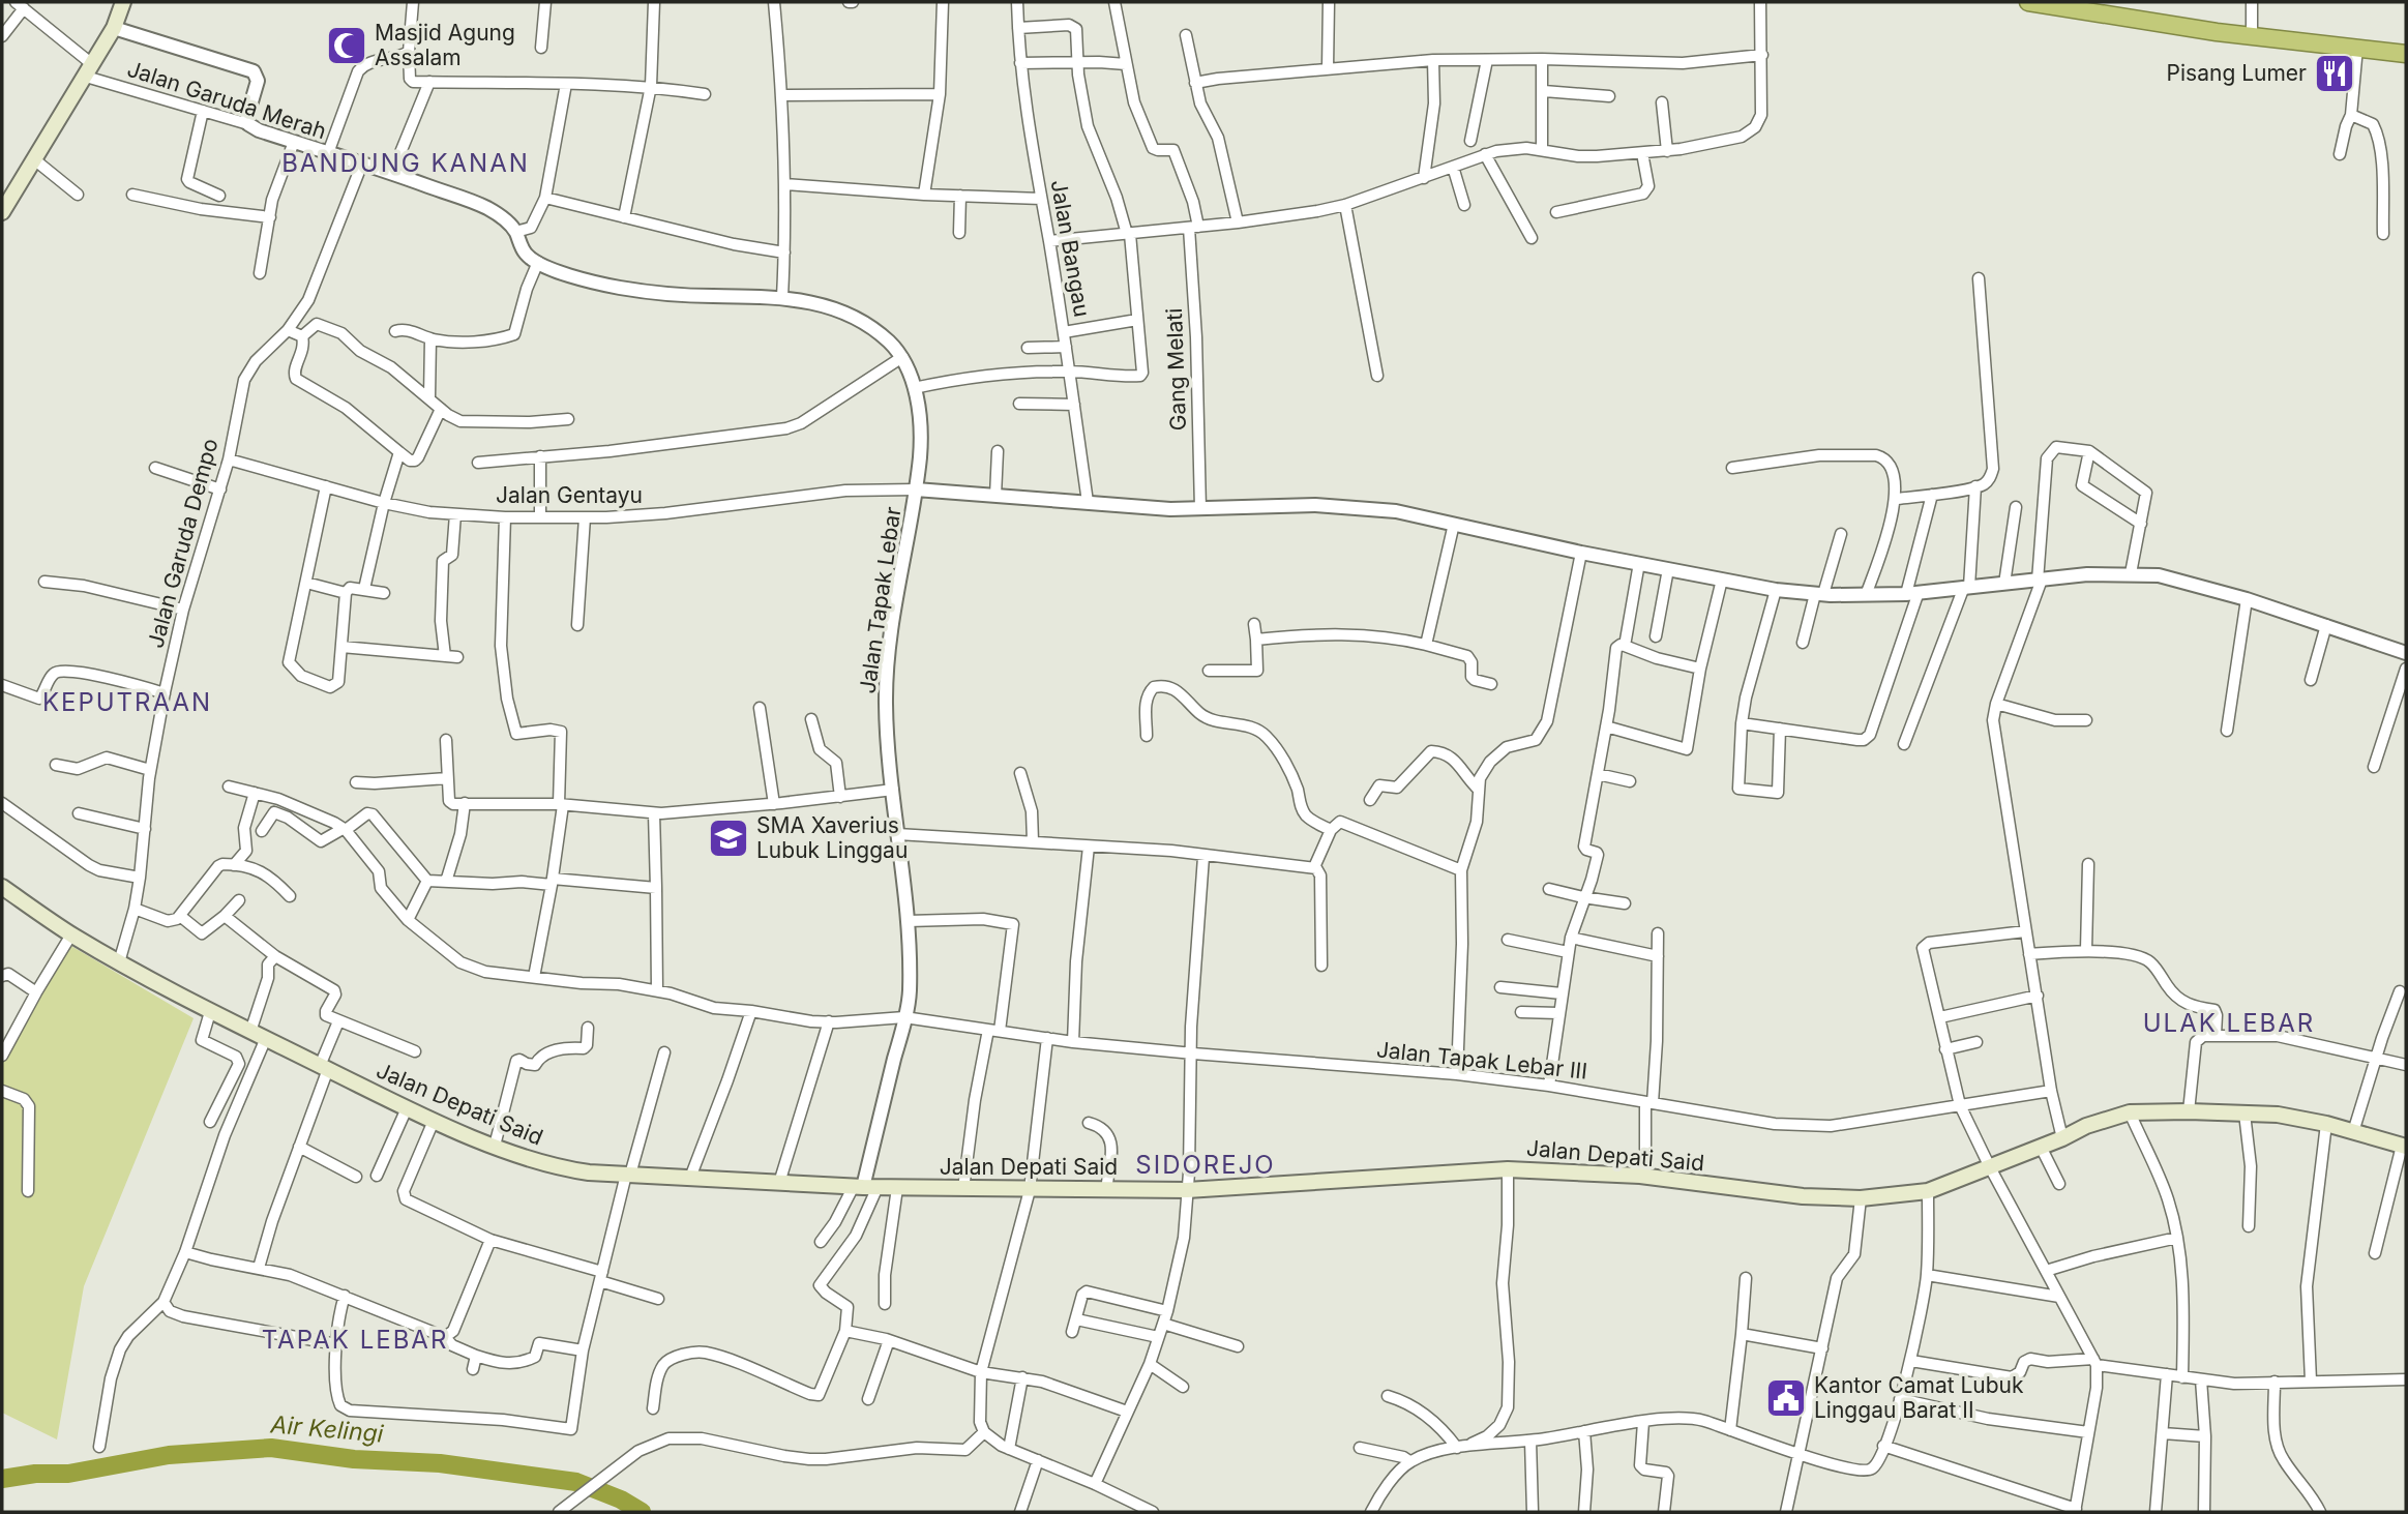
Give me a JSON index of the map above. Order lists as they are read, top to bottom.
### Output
{
  "streets": {
    "main road": ["Jalan Depati Said"],
    "street": [
      "Jalan Garuda Merah",
      "Jalan Bangau",
      "Gang Melati",
      "Jalan Gentayu",
      "Jalan Garuda Dempo",
      "Jalan Tapak Lebar",
      "Jalan Tapak Lebar III"
    ]
  },
  "crossings": [
    ["Jalan Garuda Merah", "Jalan Gentayu"],
    ["Jalan Garuda Merah", "Jalan Garuda Dempo"],
    ["Jalan Garuda Merah", "Jalan Tapak Lebar"],
    ["Jalan Gentayu", "Jalan Garuda Dempo"],
    ["Jalan Gentayu", "Jalan Tapak Lebar"],
    ["Jalan Garuda Dempo", "Jalan Depati Said"],
    ["Jalan Tapak Lebar", "Jalan Tapak Lebar III"],
    ["Jalan Tapak Lebar", "Jalan Depati Said"]
  ],
  "districts": [
    "BANDUNG KANAN",
    "KEPUTRAAN",
    "ULAK LEBAR",
    "SIDOREJO",
    "TAPAK LEBAR"
  ],
  "water": ["Air Kelingi"],
  "places": {
    "mosque": ["Masjid Agung Assalam"],
    "restaurant": ["Pisang Lumer"],
    "school or university": ["SMA Xaverius Lubuk Linggau"],
    "public building": ["Kantor Camat Lubuk Linggau Barat II"]
  }
}
